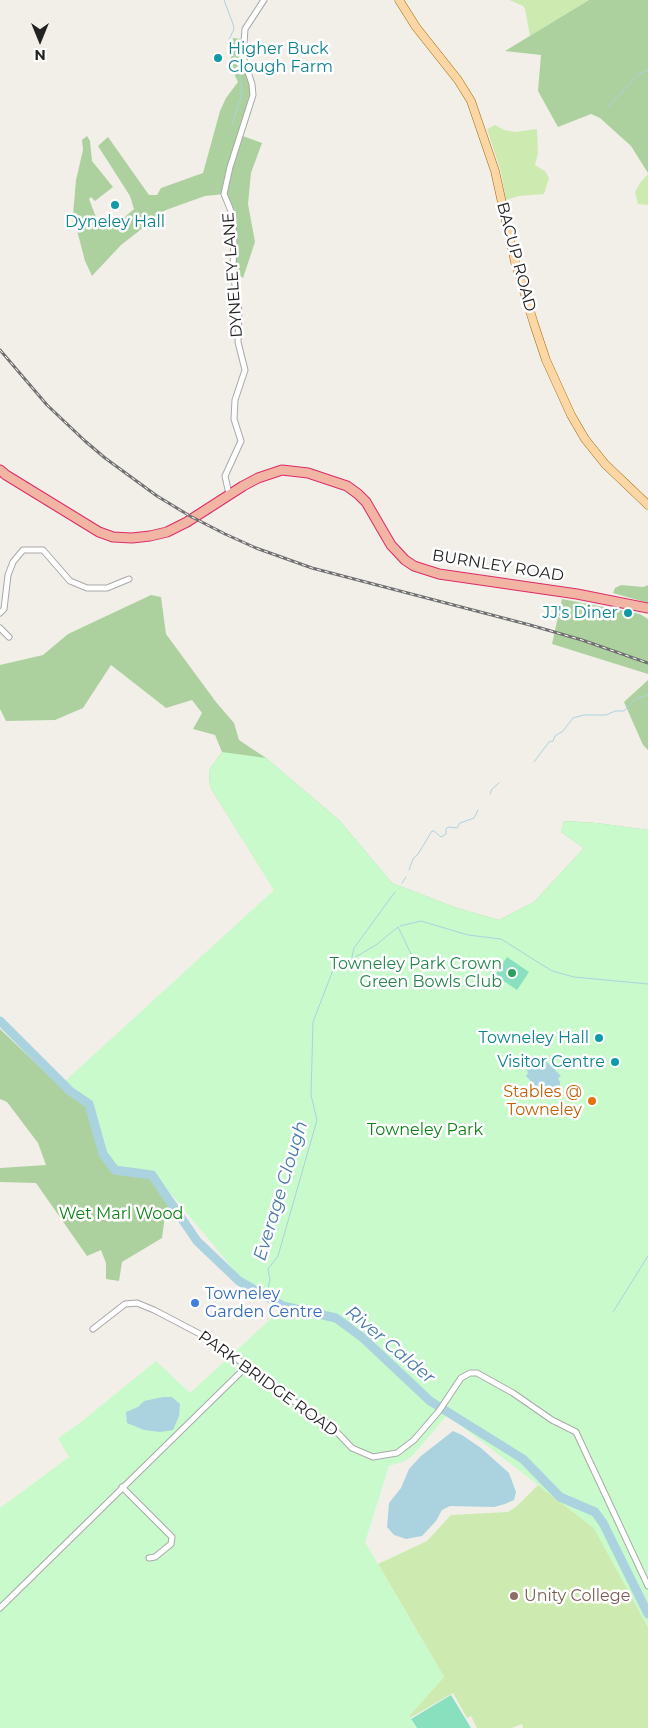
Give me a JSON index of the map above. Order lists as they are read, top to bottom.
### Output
{
  "streets": {
    "highway": ["BURNLEY ROAD"],
    "main road": ["BACUP ROAD"],
    "street": ["DYNELEY LANE", "PARK BRIDGE ROAD"]
  },
  "crossings": [
    ["DYNELEY LANE", "BURNLEY ROAD"]
  ],
  "water": ["Everage Clough", "River Calder"],
  "parks": ["Towneley Park", "Wet Marl Wood"],
  "places": [
    "Higher Buck Clough Farm",
    "Dyneley Hall",
    "JJ's Diner",
    "Towneley Park Crown Green Bowls Club",
    "Towneley Hall",
    "Visitor Centre",
    "Stables @ Towneley",
    "Towneley Garden Centre",
    "Unity College"
  ],
  "north": "bottom"
}
